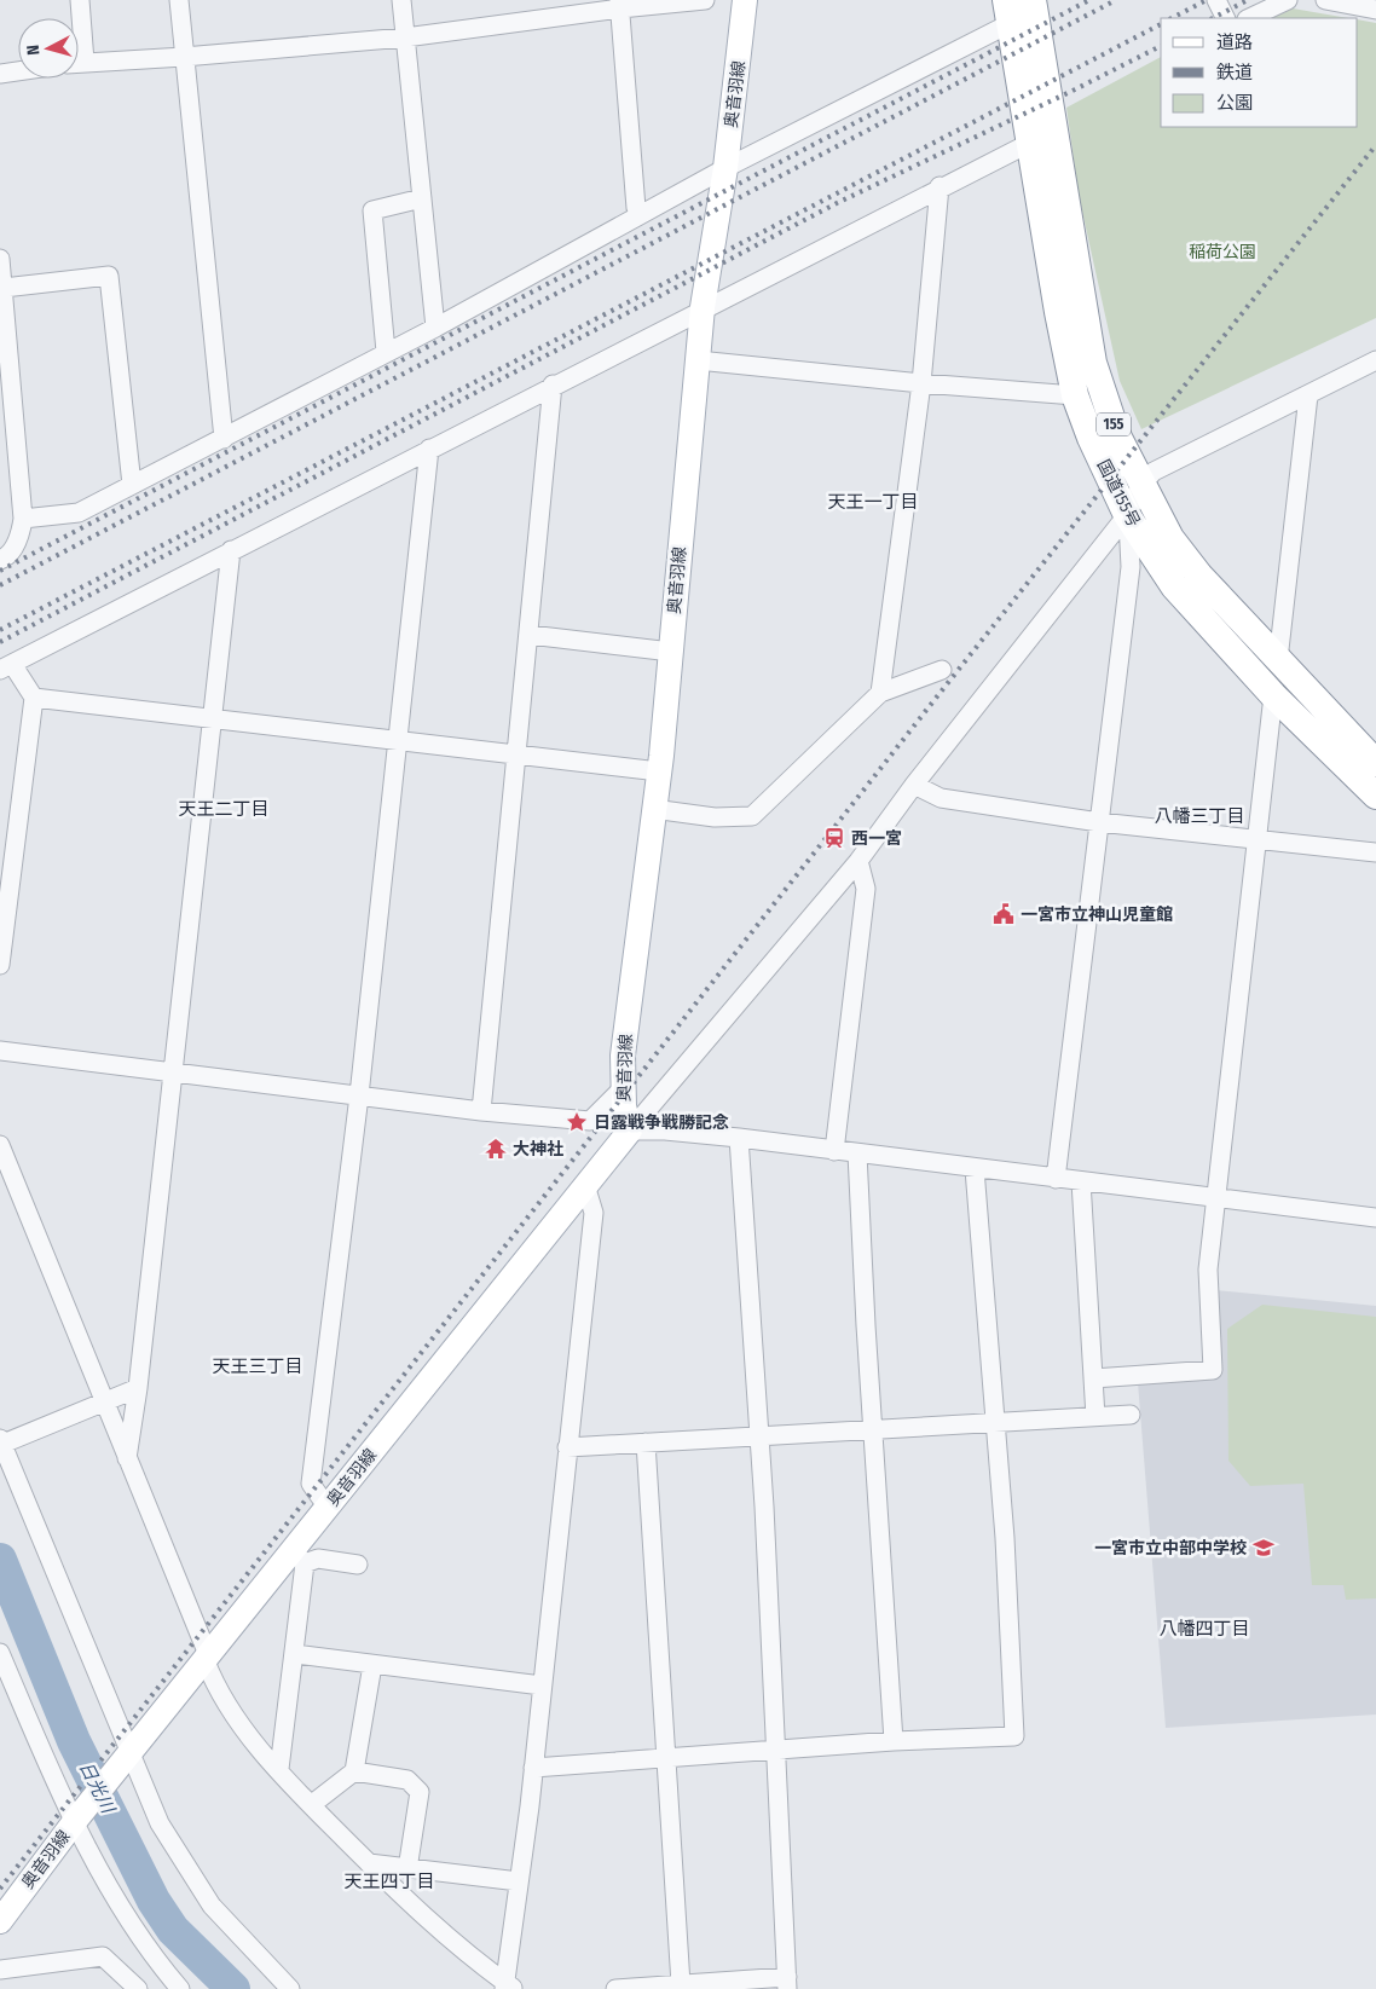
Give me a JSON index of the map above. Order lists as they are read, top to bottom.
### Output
{
  "streets": {
    "highway": ["155", "国道155号"],
    "main road": ["奥音羽線"]
  },
  "districts": [
    "天王一丁目",
    "天王二丁目",
    "八幡三丁目",
    "天王三丁目",
    "八幡四丁目",
    "天王四丁目"
  ],
  "water": ["日光川"],
  "parks": ["稲荷公園"],
  "places": {
    "station": ["西一宮"],
    "public building": ["一宮市立神山児童館"],
    "place": ["日露戦争戦勝記念"],
    "temple": ["大神社"],
    "school or university": ["一宮市立中部中学校"]
  },
  "legend": ["道路", "鉄道", "公園"],
  "north": "left"
}
